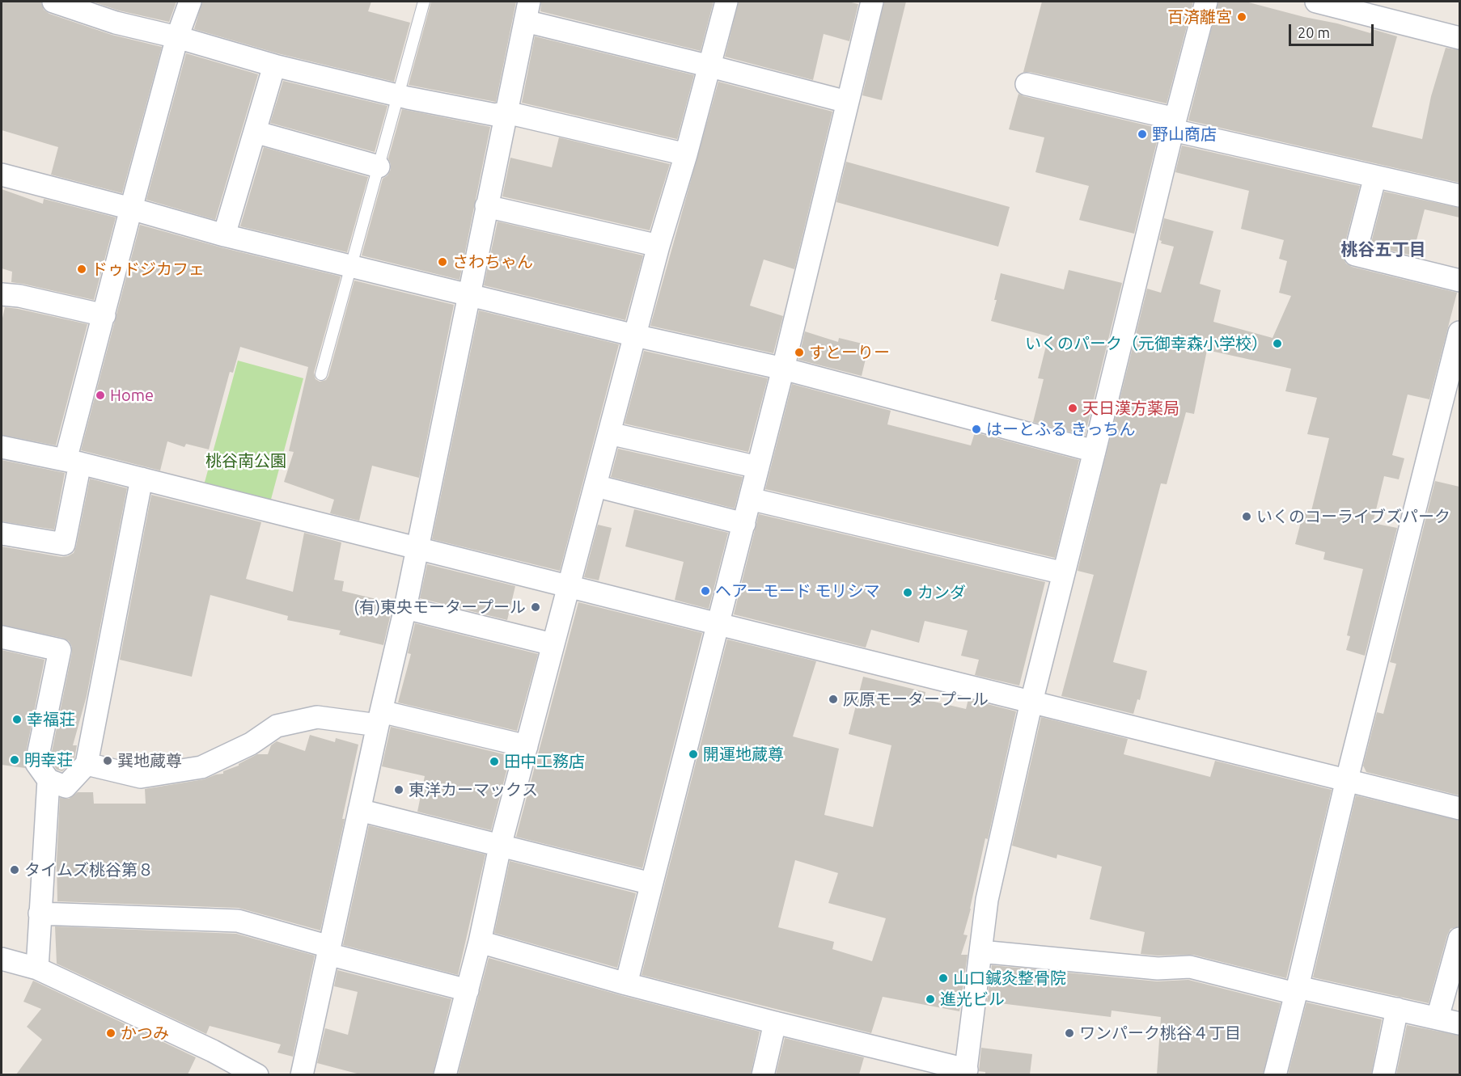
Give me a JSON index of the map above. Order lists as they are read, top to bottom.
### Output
{
  "districts": ["桃谷五丁目"],
  "parks": ["桃谷南公園"],
  "places": [
    "百済離宮",
    "野山商店",
    "さわちゃん",
    "ドゥドジカフェ",
    "いくのパーク（元御幸森小学校）",
    "すとーりー",
    "Home",
    "天日漢方薬局",
    "はーとふる きっちん",
    "いくのコーライブズパーク",
    "ヘアーモード モリシマ",
    "カンダ",
    "(有)東央モータープール",
    "灰原モータープール",
    "幸福荘",
    "開運地蔵尊",
    "明幸荘",
    "巽地蔵尊",
    "田中工務店",
    "東洋カーマックス",
    "タイムズ桃谷第８",
    "山口鍼灸整骨院",
    "進光ビル",
    "かつみ",
    "ワンパーク桃谷４丁目"
  ],
  "scale_bar": "20 m"
}
